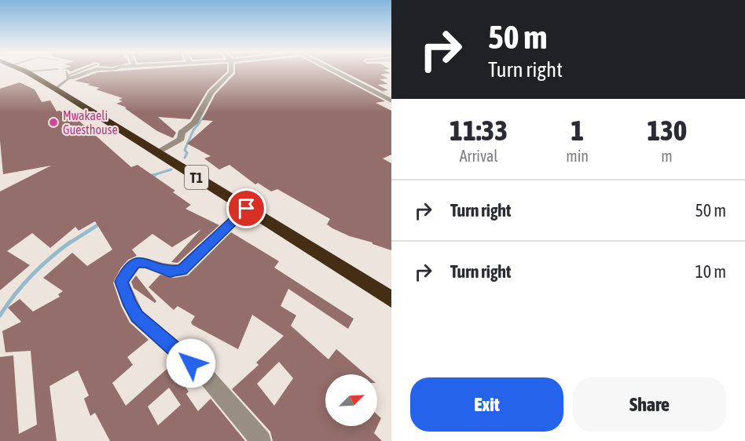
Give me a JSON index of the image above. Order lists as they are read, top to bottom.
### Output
{
  "streets": {
    "highway": ["T1"]
  },
  "places": ["Mwakaeli Guesthouse"],
  "north": "top right",
  "page": {
    "turn": ["50 m", "Turn right"],
    "eta": [
      "11:33",
      "Arrival",
      "1",
      "min",
      "130",
      "m"
    ],
    "list": [
      {
        "name": "Turn right",
        "value": "50 m"
      },
      {
        "name": "Turn right",
        "value": "10 m"
      }
    ],
    "buttons": ["Exit", "Share"]
  }
}
